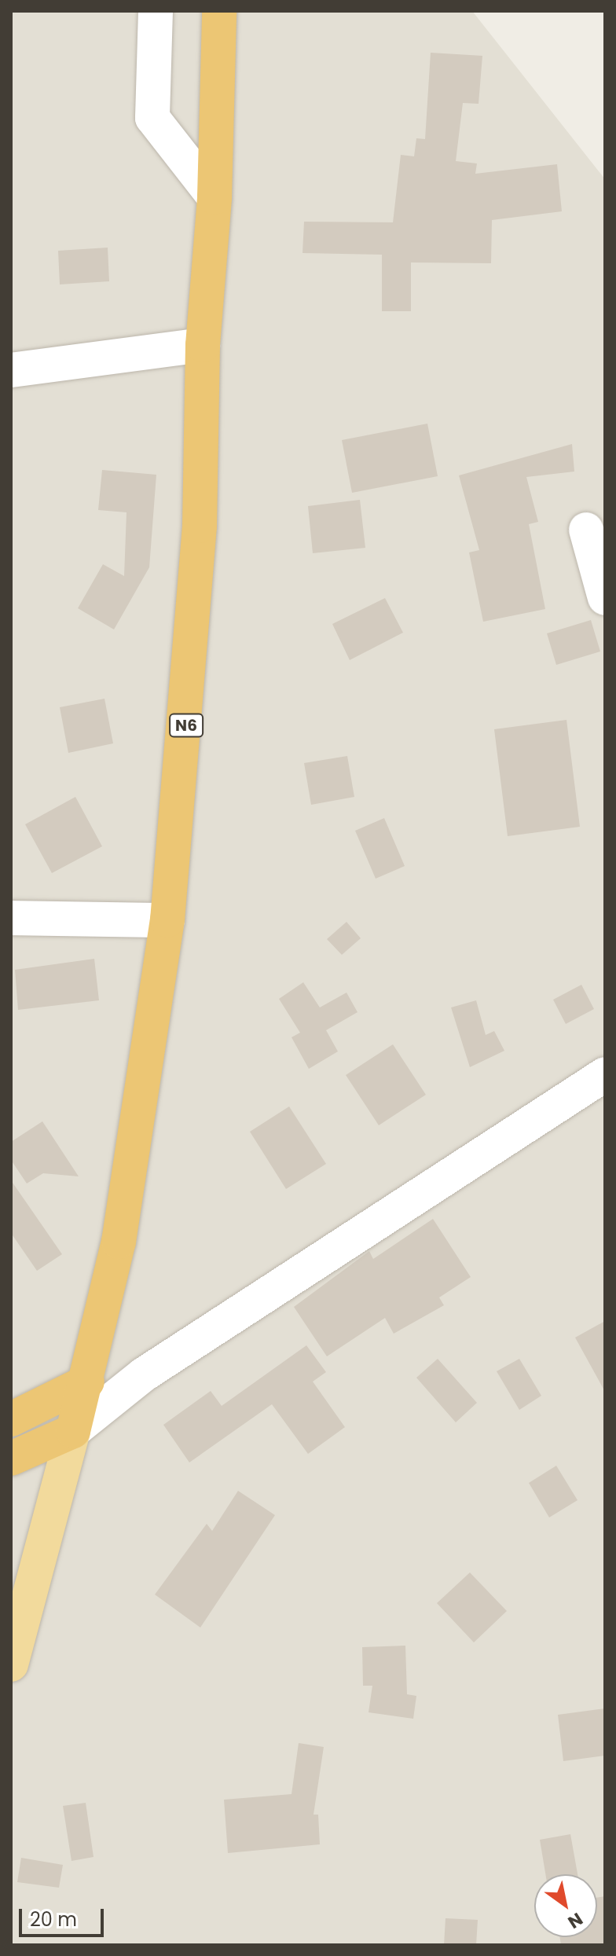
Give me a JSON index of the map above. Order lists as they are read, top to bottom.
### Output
{
  "streets": {
    "highway": ["N6"]
  },
  "scale_bar": "20 m",
  "north": "bottom right"
}
